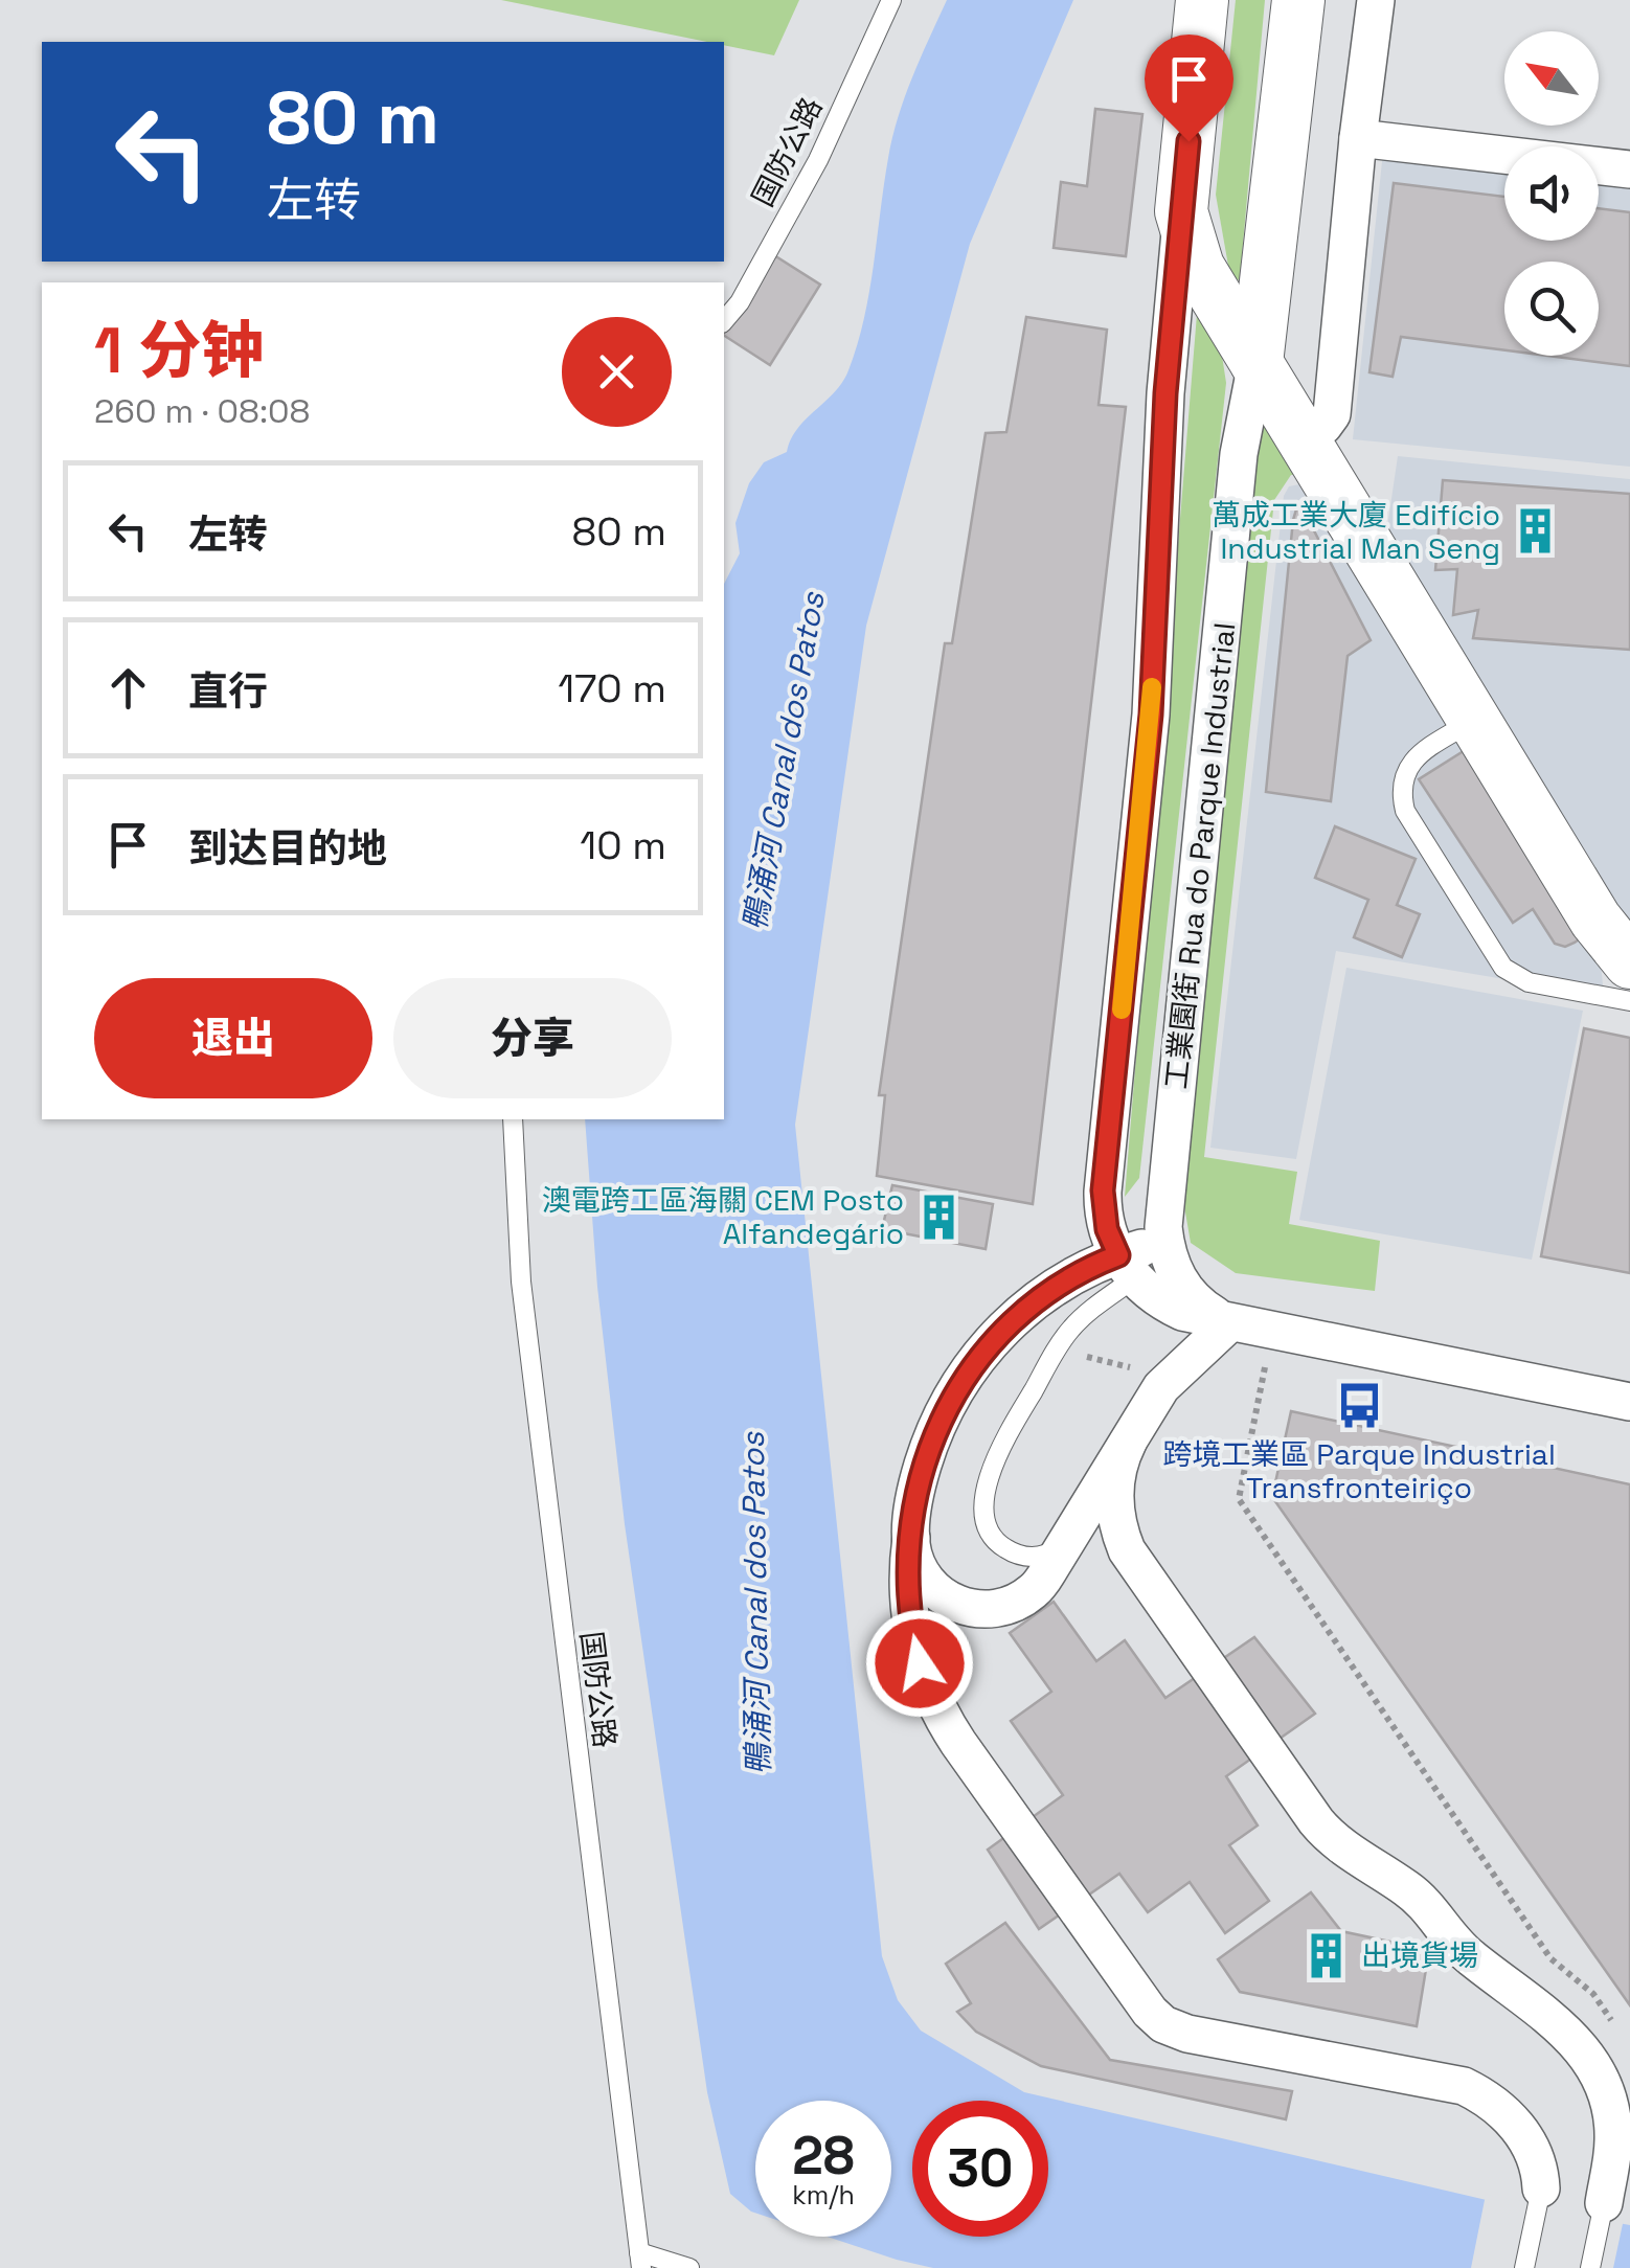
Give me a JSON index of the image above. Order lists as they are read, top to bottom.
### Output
{
  "streets": {
    "street": ["工業園街 Rua do Parque Industrial"],
    "lane": ["国防公路"]
  },
  "water": ["鴨涌河 Canal dos Patos"],
  "places": {
    "building": ["萬成工業大廈 Edifício Industrial Man Seng", "澳電跨工區海關 CEM Posto Alfandegário", "出境貨場"],
    "bus stop": ["跨境工業區 Parque Industrial Transfronteiriço"]
  },
  "north": "top left",
  "page": {
    "turn": ["80 m", "左转"],
    "heading": ["1 分钟", "260 m · 08:08"],
    "list": [
      {
        "name": "左转",
        "value": "80 m"
      },
      {
        "name": "直行",
        "value": "170 m"
      },
      {
        "name": "到达目的地",
        "value": "10 m"
      }
    ],
    "buttons": ["退出", "分享"],
    "speed": "28 km/h",
    "limit": "30"
  }
}
